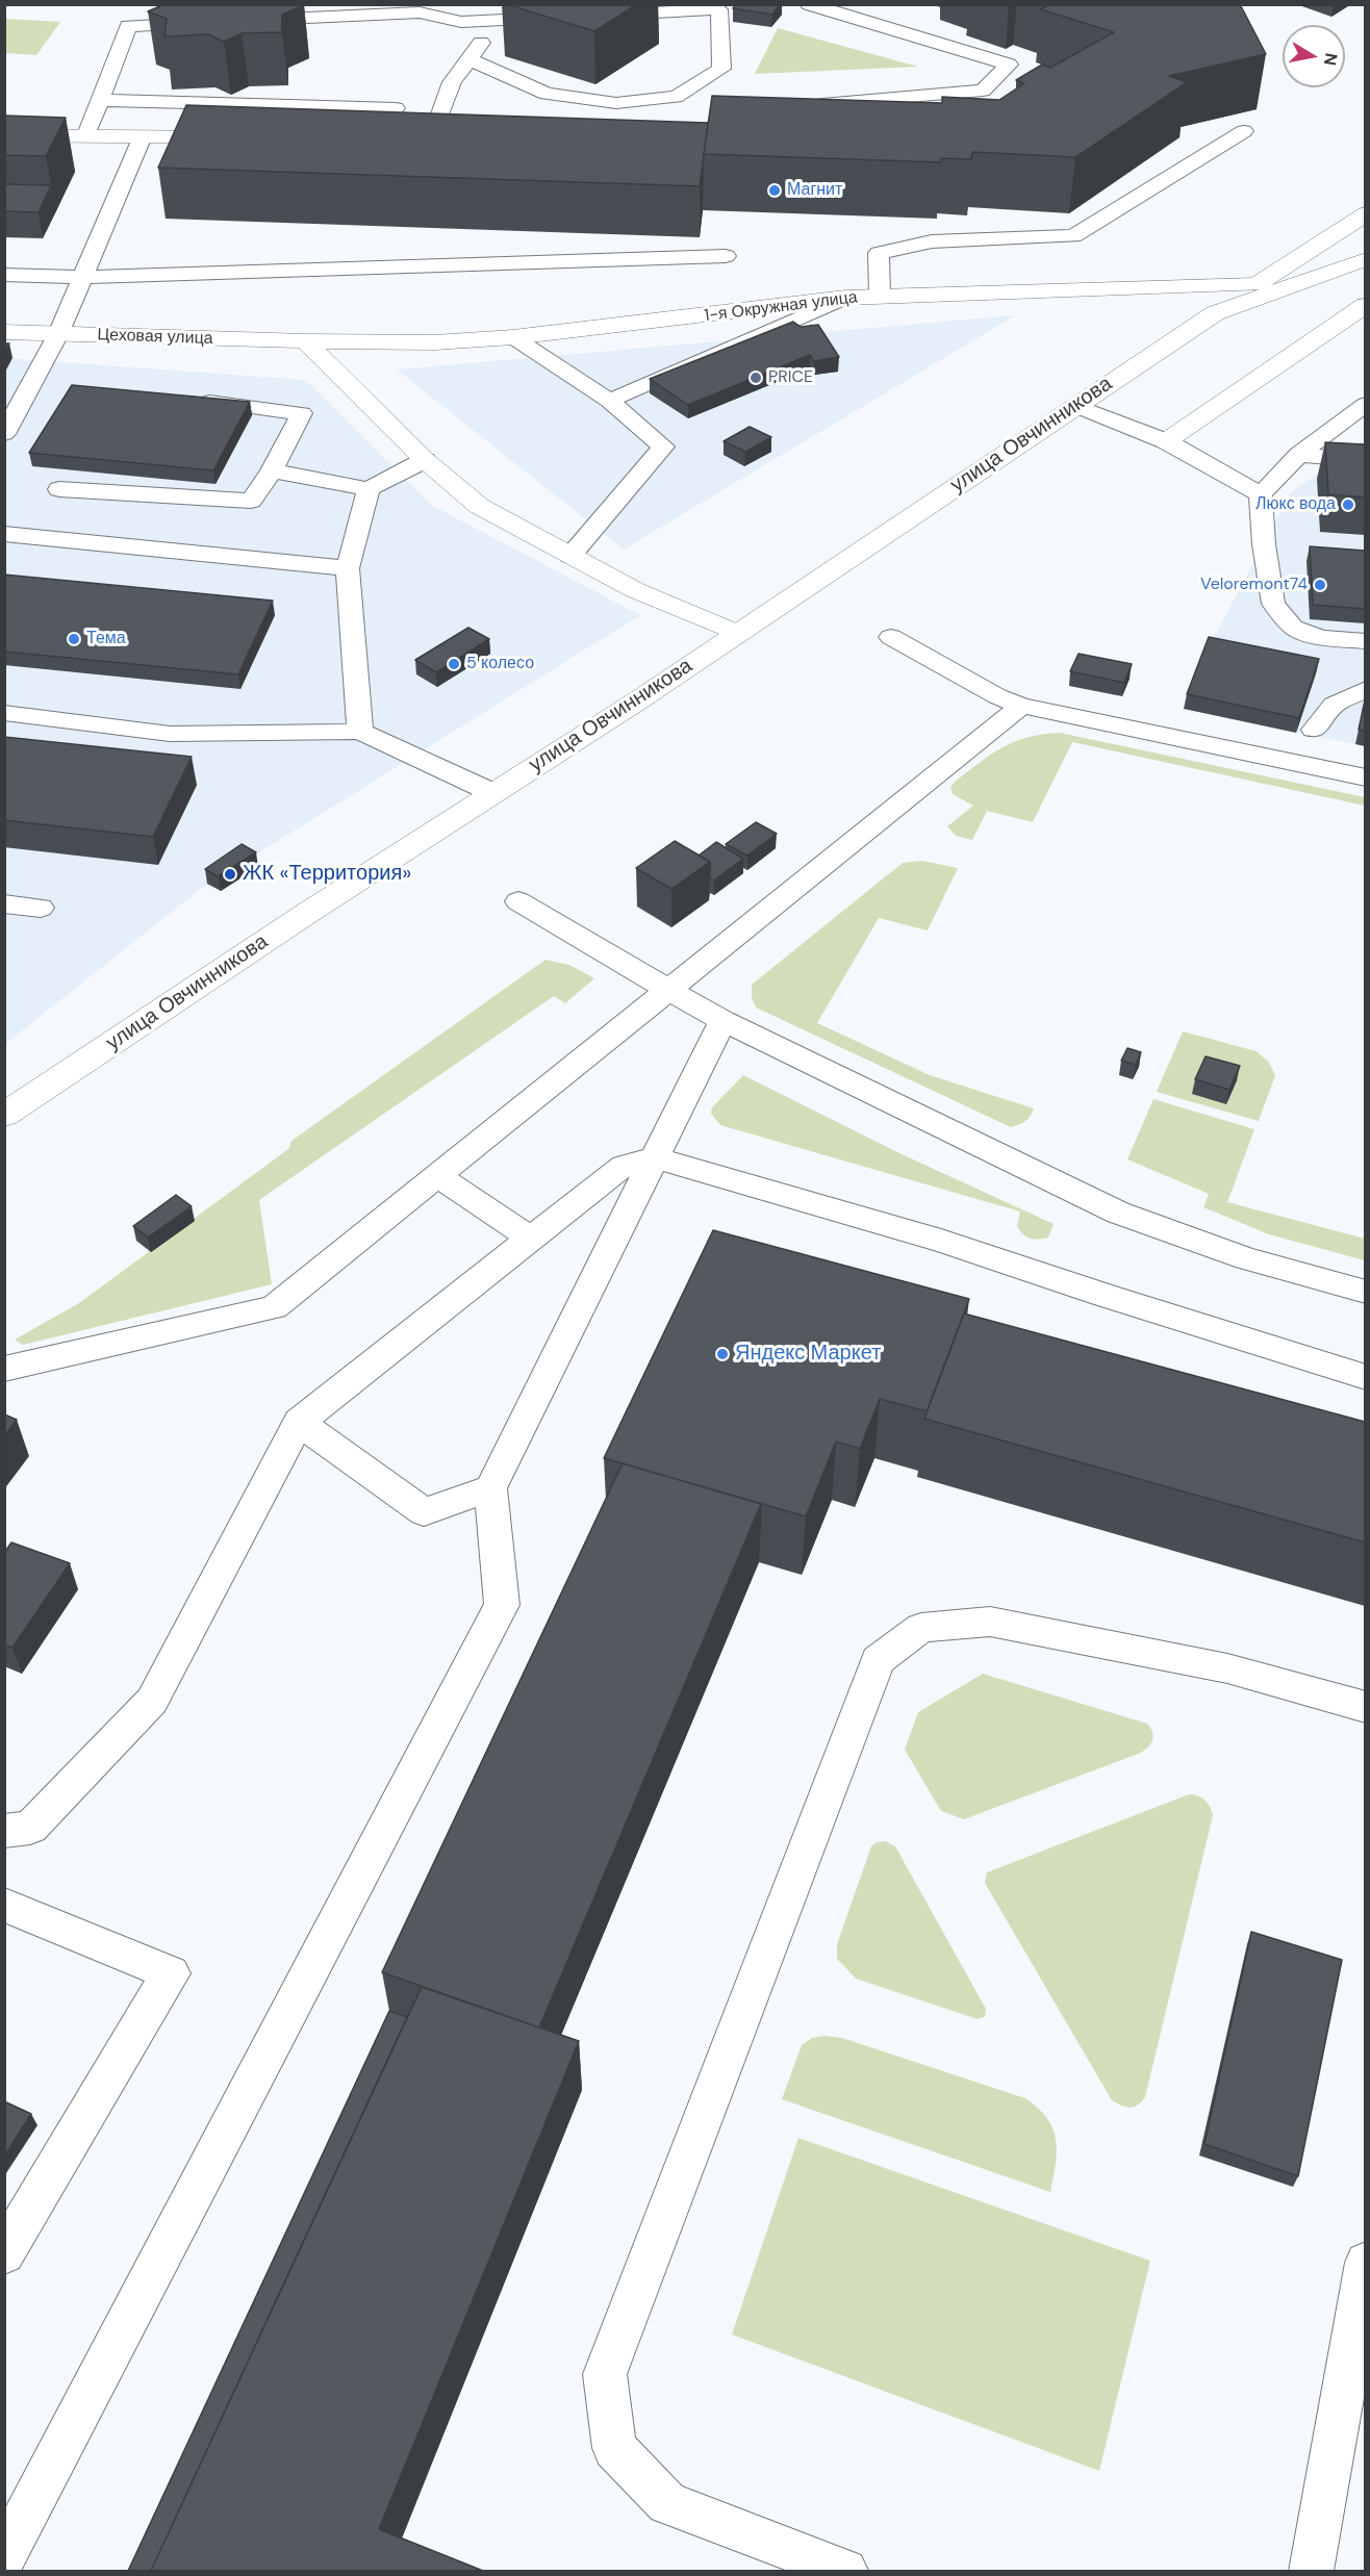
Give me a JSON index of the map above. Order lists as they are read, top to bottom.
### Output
{
  "streets": {
    "main road": ["1-я Окружная улица", "Цеховая улица", "улица Овчинникова"]
  },
  "crossings": [
    ["1-я Окружная улица", "Цеховая улица"]
  ],
  "places": [
    "Магнит",
    "PRICE",
    "Люкс вода",
    "Veloremont74",
    "Тема",
    "5 колесо",
    "ЖК «Территория»",
    "Яндекс Маркет"
  ],
  "north": "right"
}
